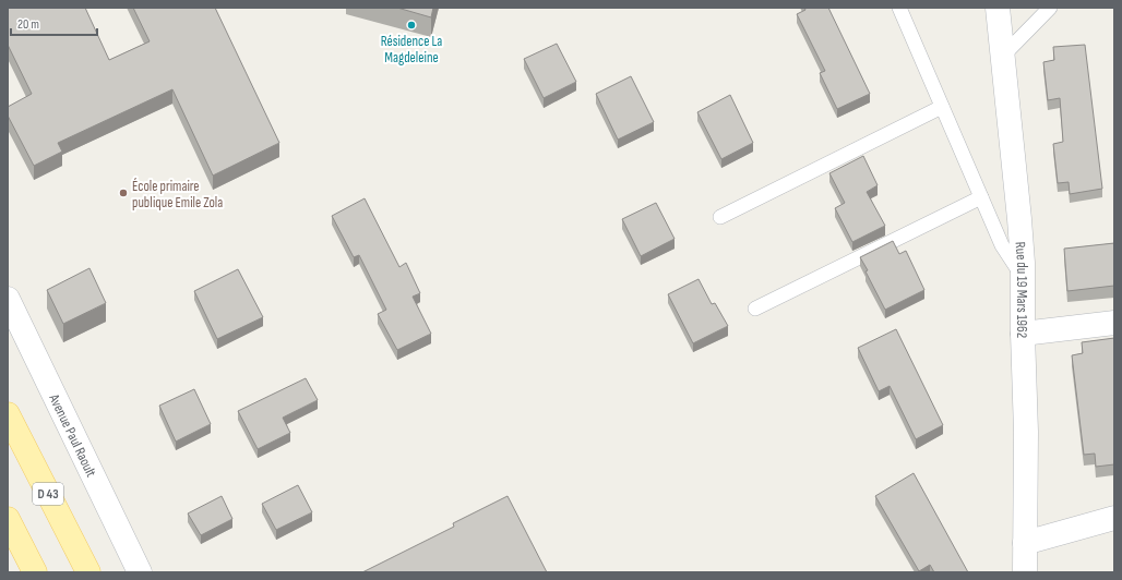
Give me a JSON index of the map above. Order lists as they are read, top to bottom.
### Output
{
  "streets": {
    "main road": ["D 43"],
    "street": ["Rue du 19 Mars 1962", "Avenue Paul Raoult"]
  },
  "places": ["Résidence La Magdeleine", "École primaire publique Emile Zola"],
  "scale_bar": "20 m"
}
